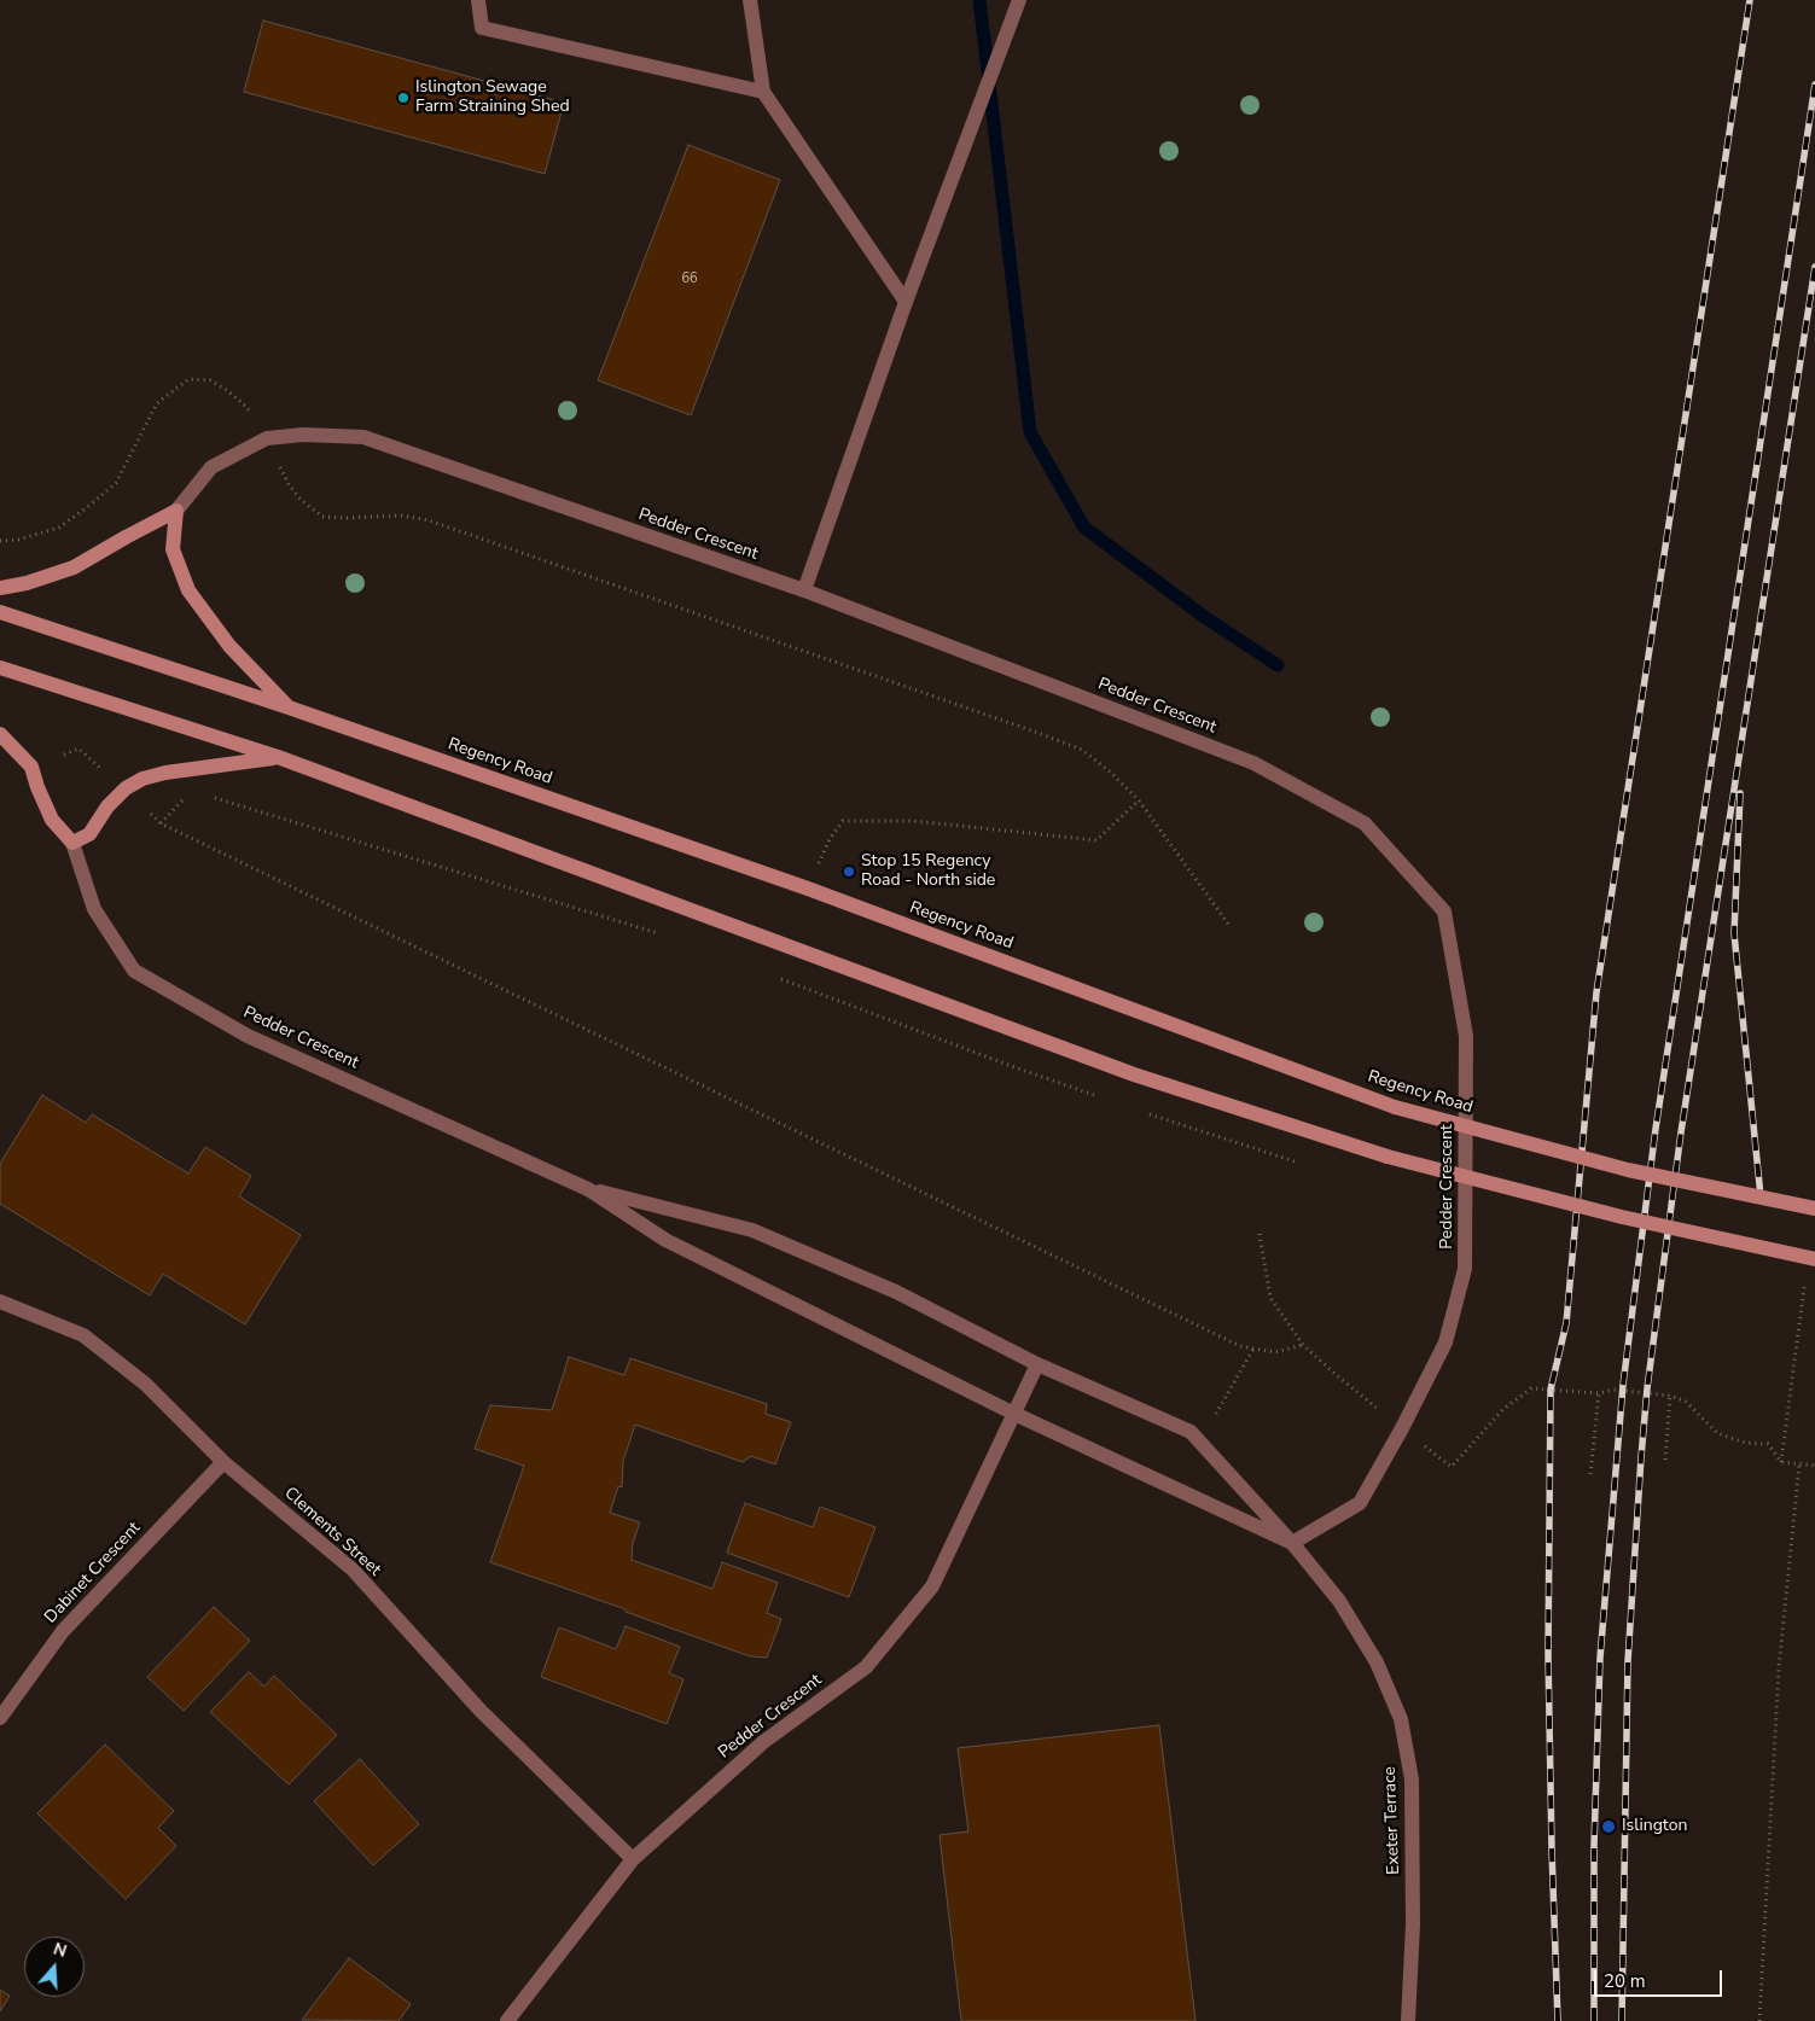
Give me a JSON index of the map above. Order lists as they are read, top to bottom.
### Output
{
  "streets": {
    "main road": ["Regency Road"],
    "street": [
      "Pedder Crescent",
      "Clements Street",
      "Dabinet Crescent",
      "Exeter Terrace"
    ]
  },
  "crossings": [
    ["Pedder Crescent", "Clements Street"],
    ["Pedder Crescent", "Exeter Terrace"],
    ["Clements Street", "Dabinet Crescent"]
  ],
  "places": ["Islington Sewage Farm Straining Shed", "Stop 15 Regency Road - North side", "Islington"],
  "house_numbers": ["66"],
  "scale_bar": "20 m",
  "north": "top"
}
